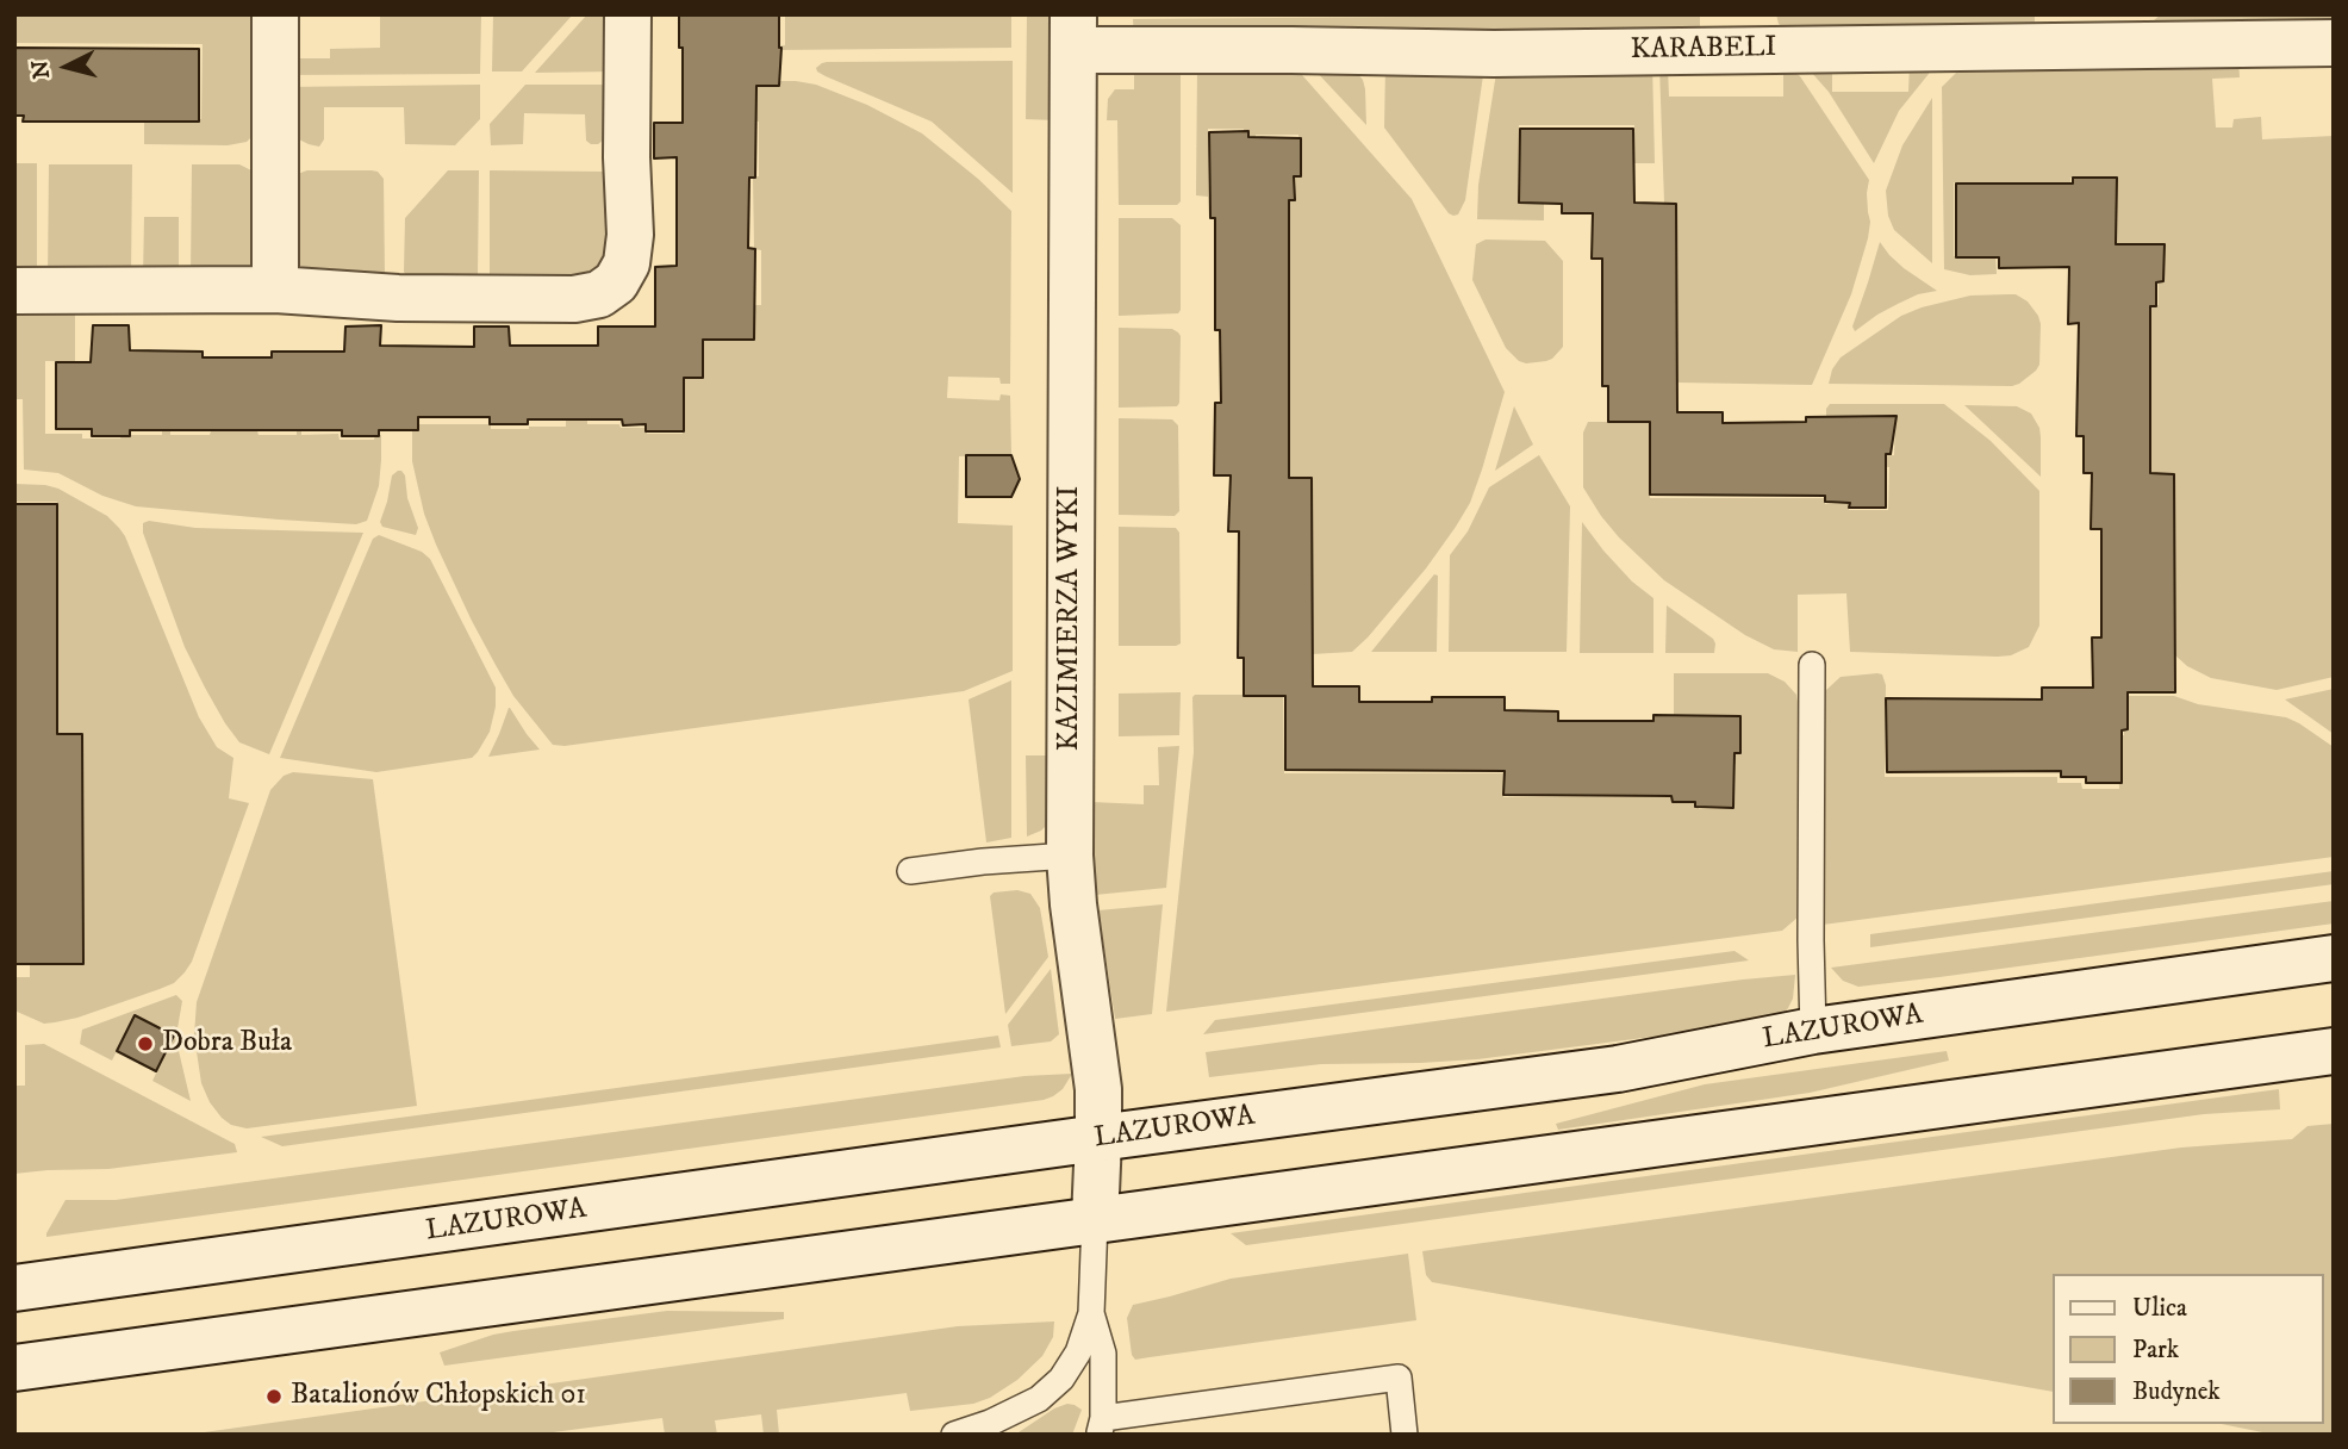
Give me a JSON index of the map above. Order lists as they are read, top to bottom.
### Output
{
  "streets": {
    "main road": ["KARABELI", "KAZIMIERZA WYKI", "LAZUROWA"]
  },
  "crossings": [
    ["KARABELI", "KAZIMIERZA WYKI"],
    ["KAZIMIERZA WYKI", "LAZUROWA"]
  ],
  "places": ["Dobra Buła", "Batalionów Chłopskich 01"],
  "legend": ["Ulica", "Park", "Budynek"],
  "north": "left"
}
